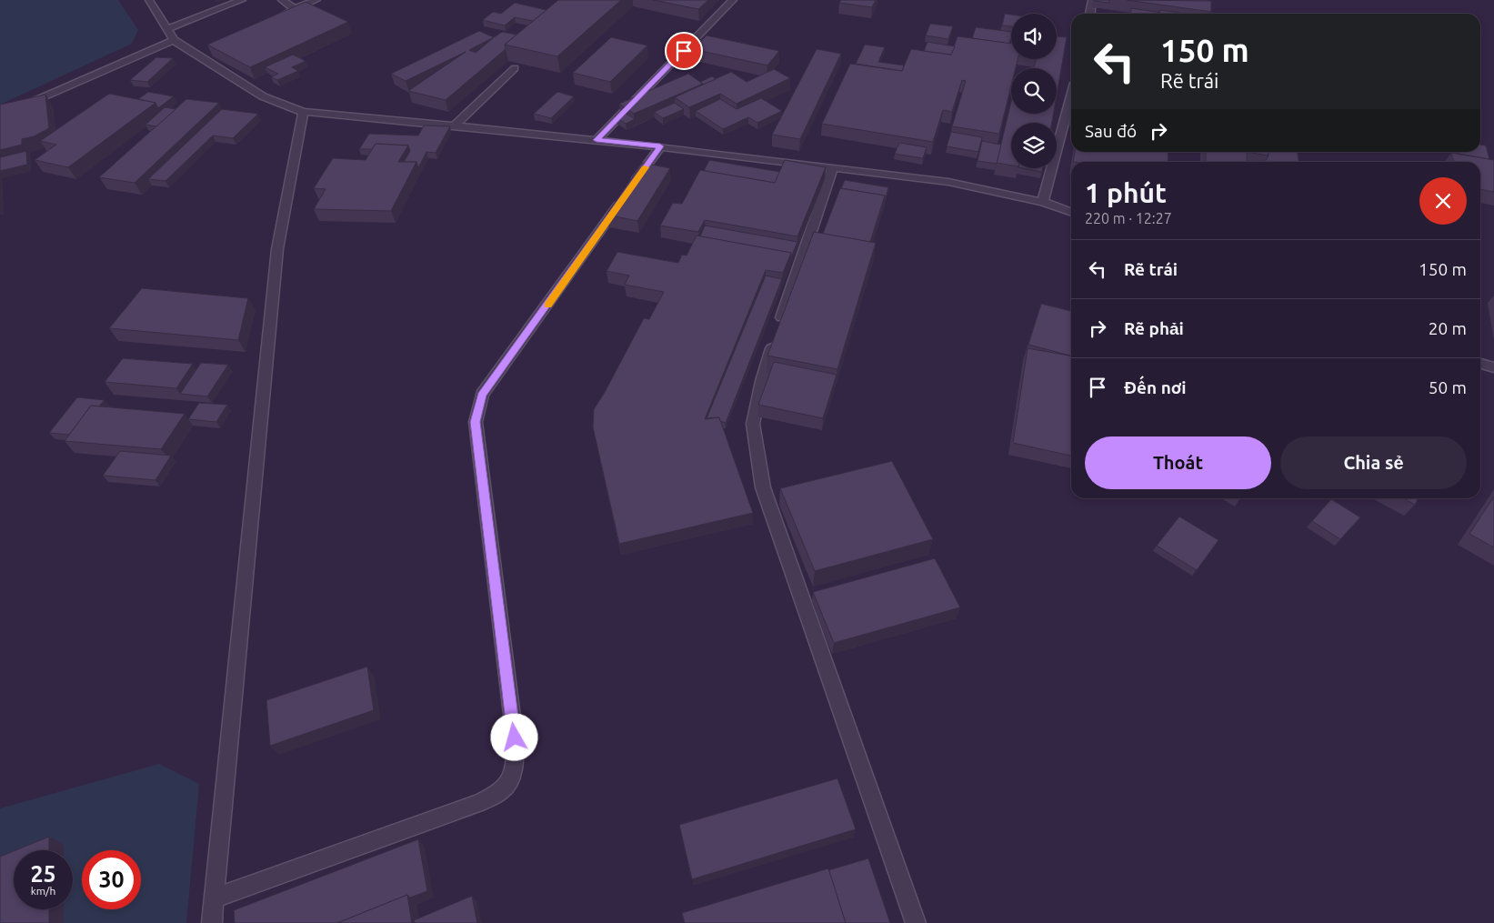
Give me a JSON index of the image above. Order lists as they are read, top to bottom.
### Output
{
  "page": {
    "turn": ["150 m", "Rẽ trái"],
    "then": "Sau đó",
    "heading": ["1 phút", "220 m · 12:27"],
    "list": [
      {
        "name": "Rẽ trái",
        "value": "150 m"
      },
      {
        "name": "Rẽ phải",
        "value": "20 m"
      },
      {
        "name": "Đến nơi",
        "value": "50 m"
      }
    ],
    "buttons": ["Thoát", "Chia sẻ"],
    "speed": "25 km/h",
    "limit": "30"
  }
}
